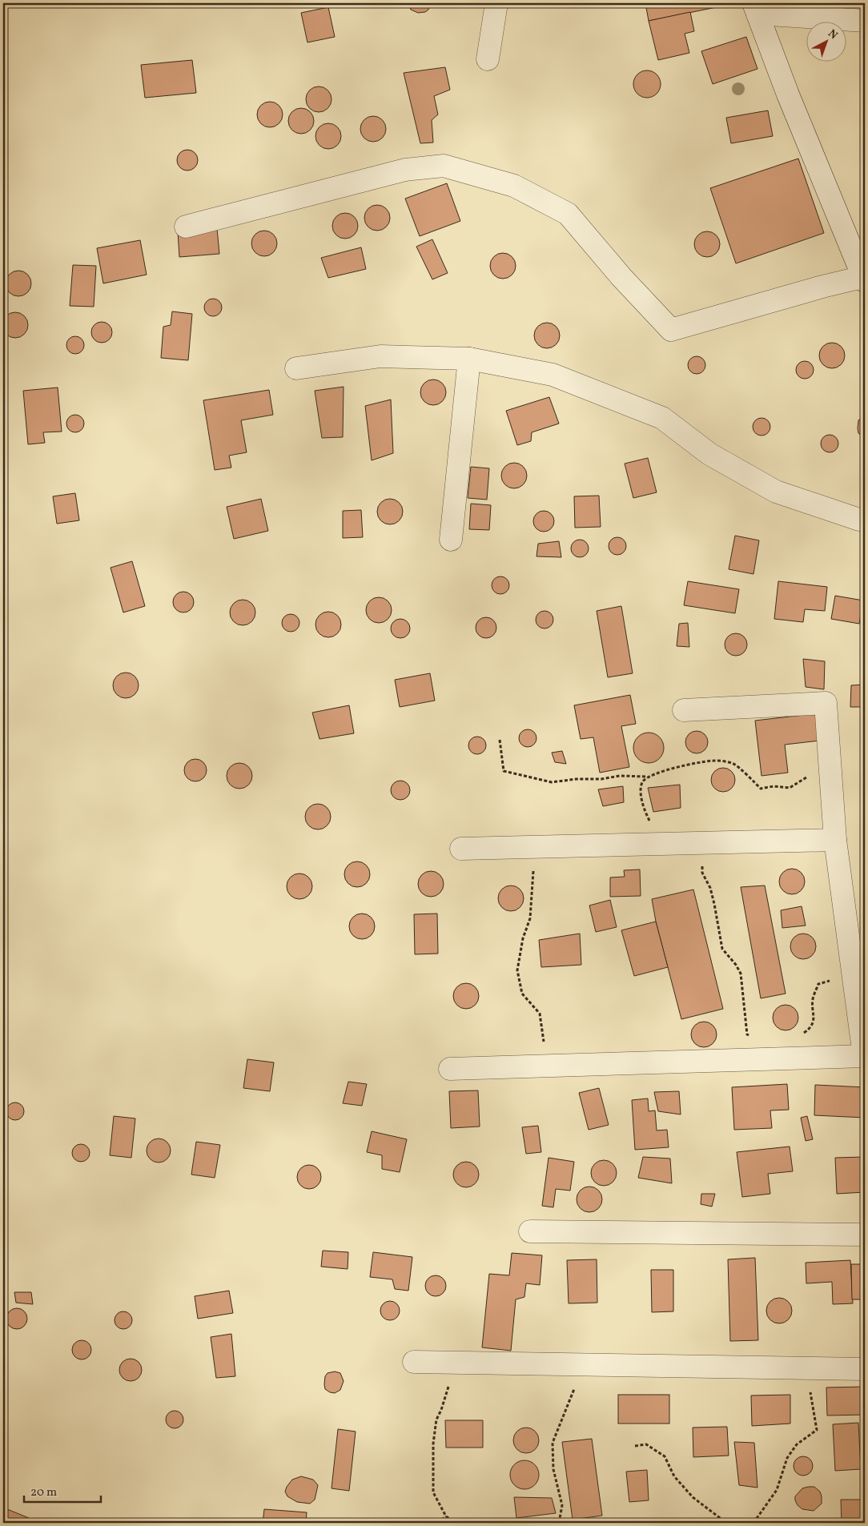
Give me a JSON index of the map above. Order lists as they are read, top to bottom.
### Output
{
  "scale_bar": "20 m",
  "north": "top right"
}
